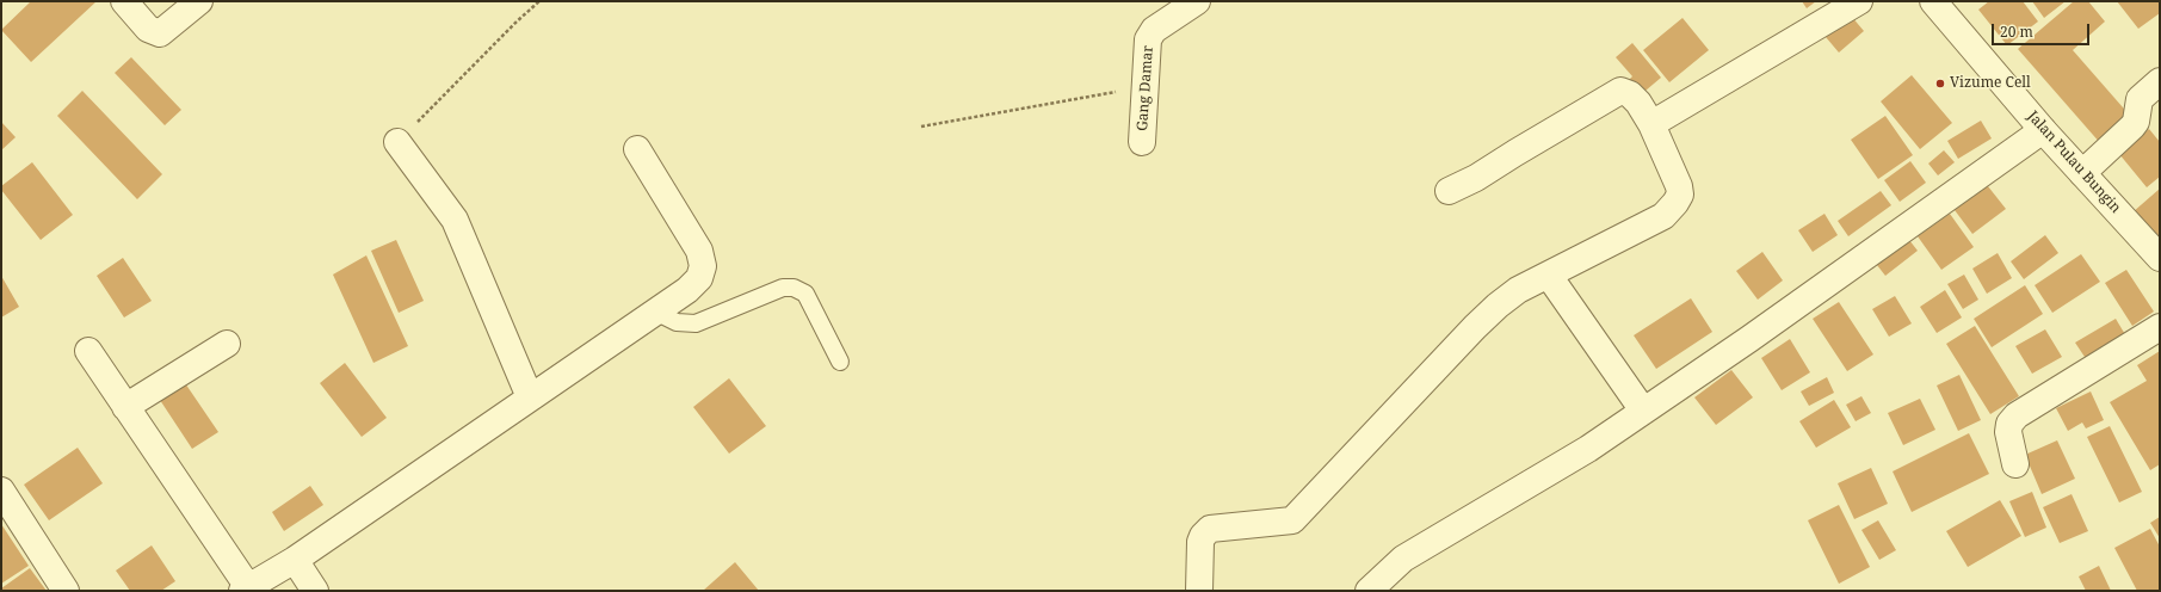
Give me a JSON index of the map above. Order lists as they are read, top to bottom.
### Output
{
  "streets": {
    "street": ["Gang Damar", "Jalan Pulau Bungin"]
  },
  "places": ["Vizume Cell"],
  "scale_bar": "20 m"
}
